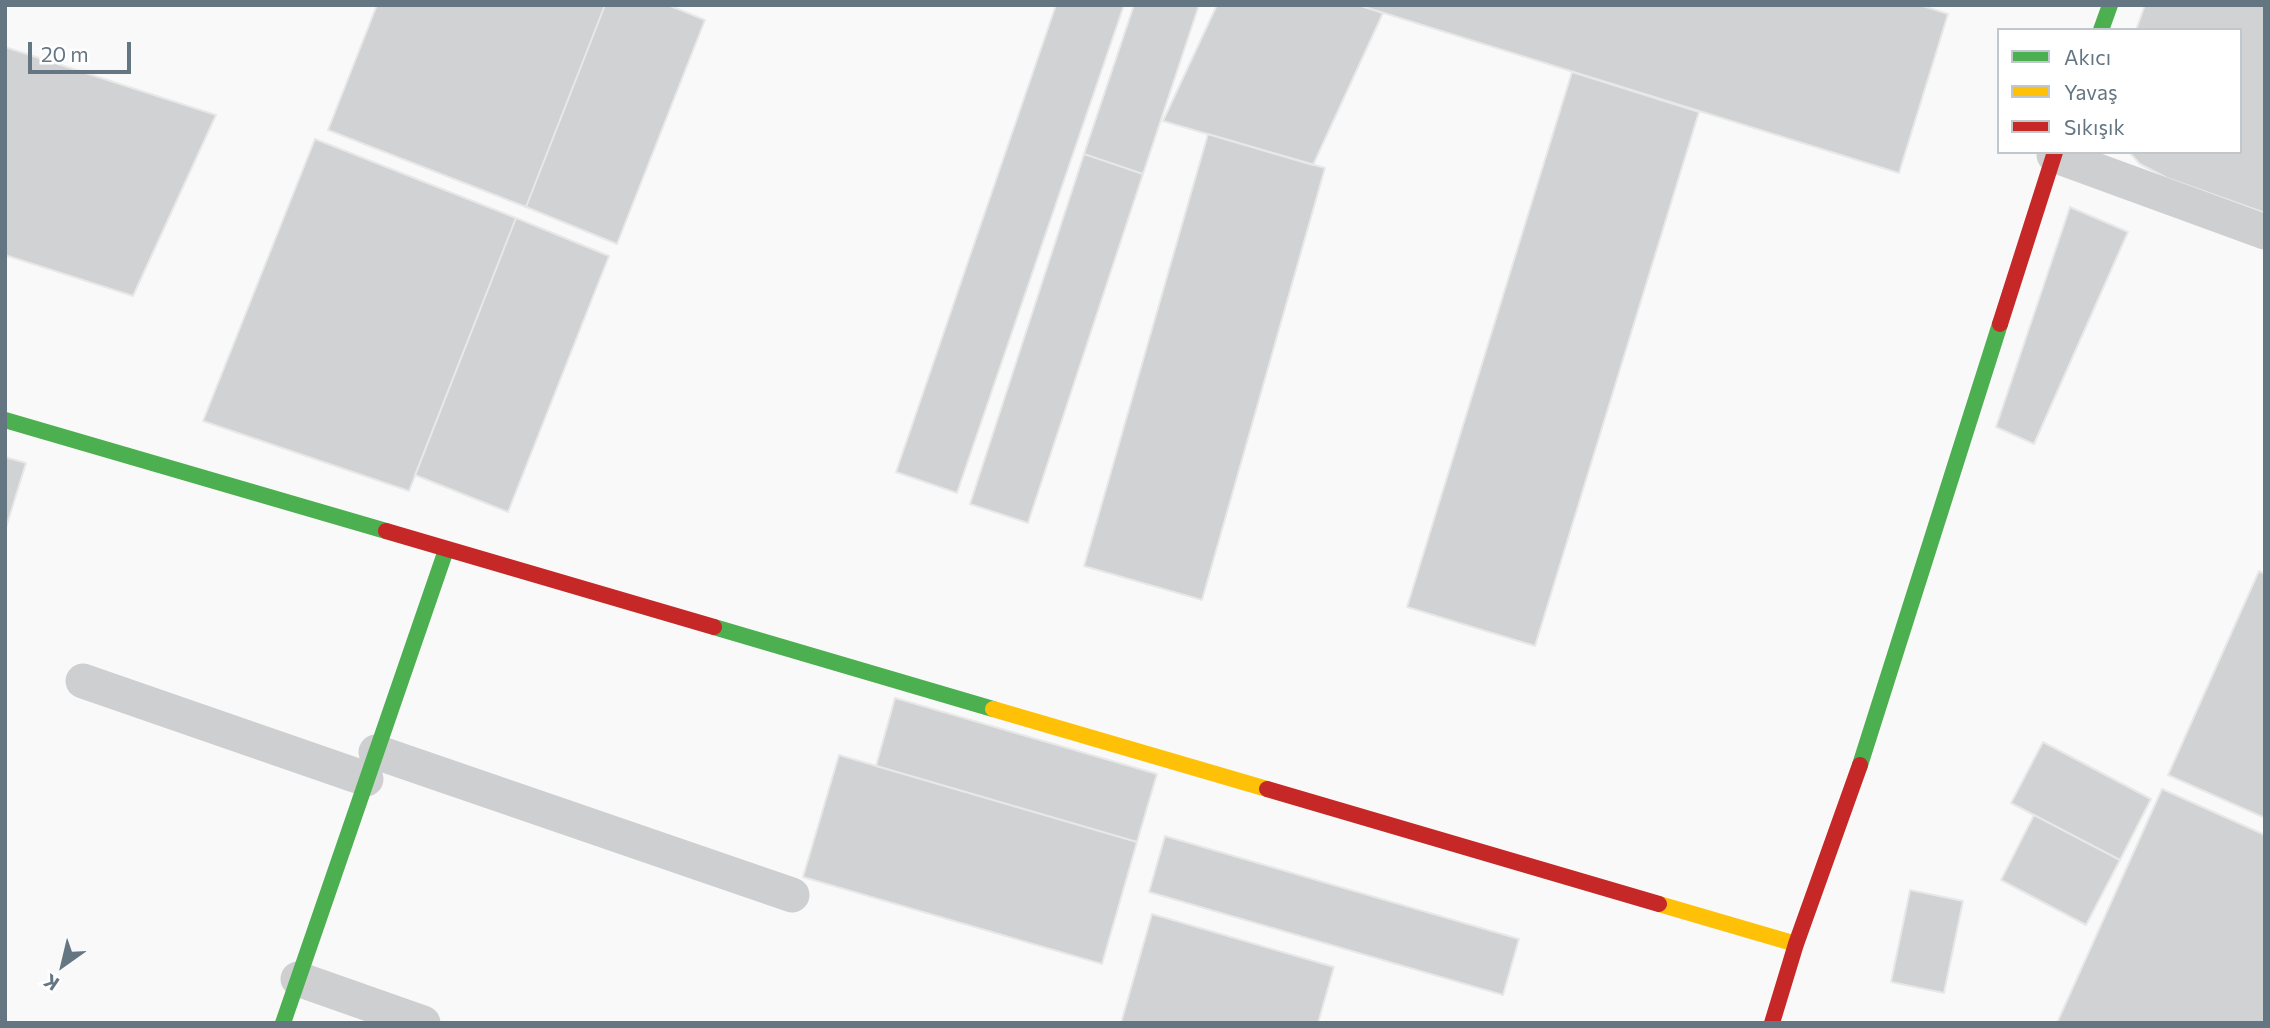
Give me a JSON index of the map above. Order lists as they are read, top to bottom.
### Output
{
  "legend": ["Akıcı", "Yavaş", "Sıkışık"],
  "scale_bar": "20 m",
  "north": "bottom left"
}
